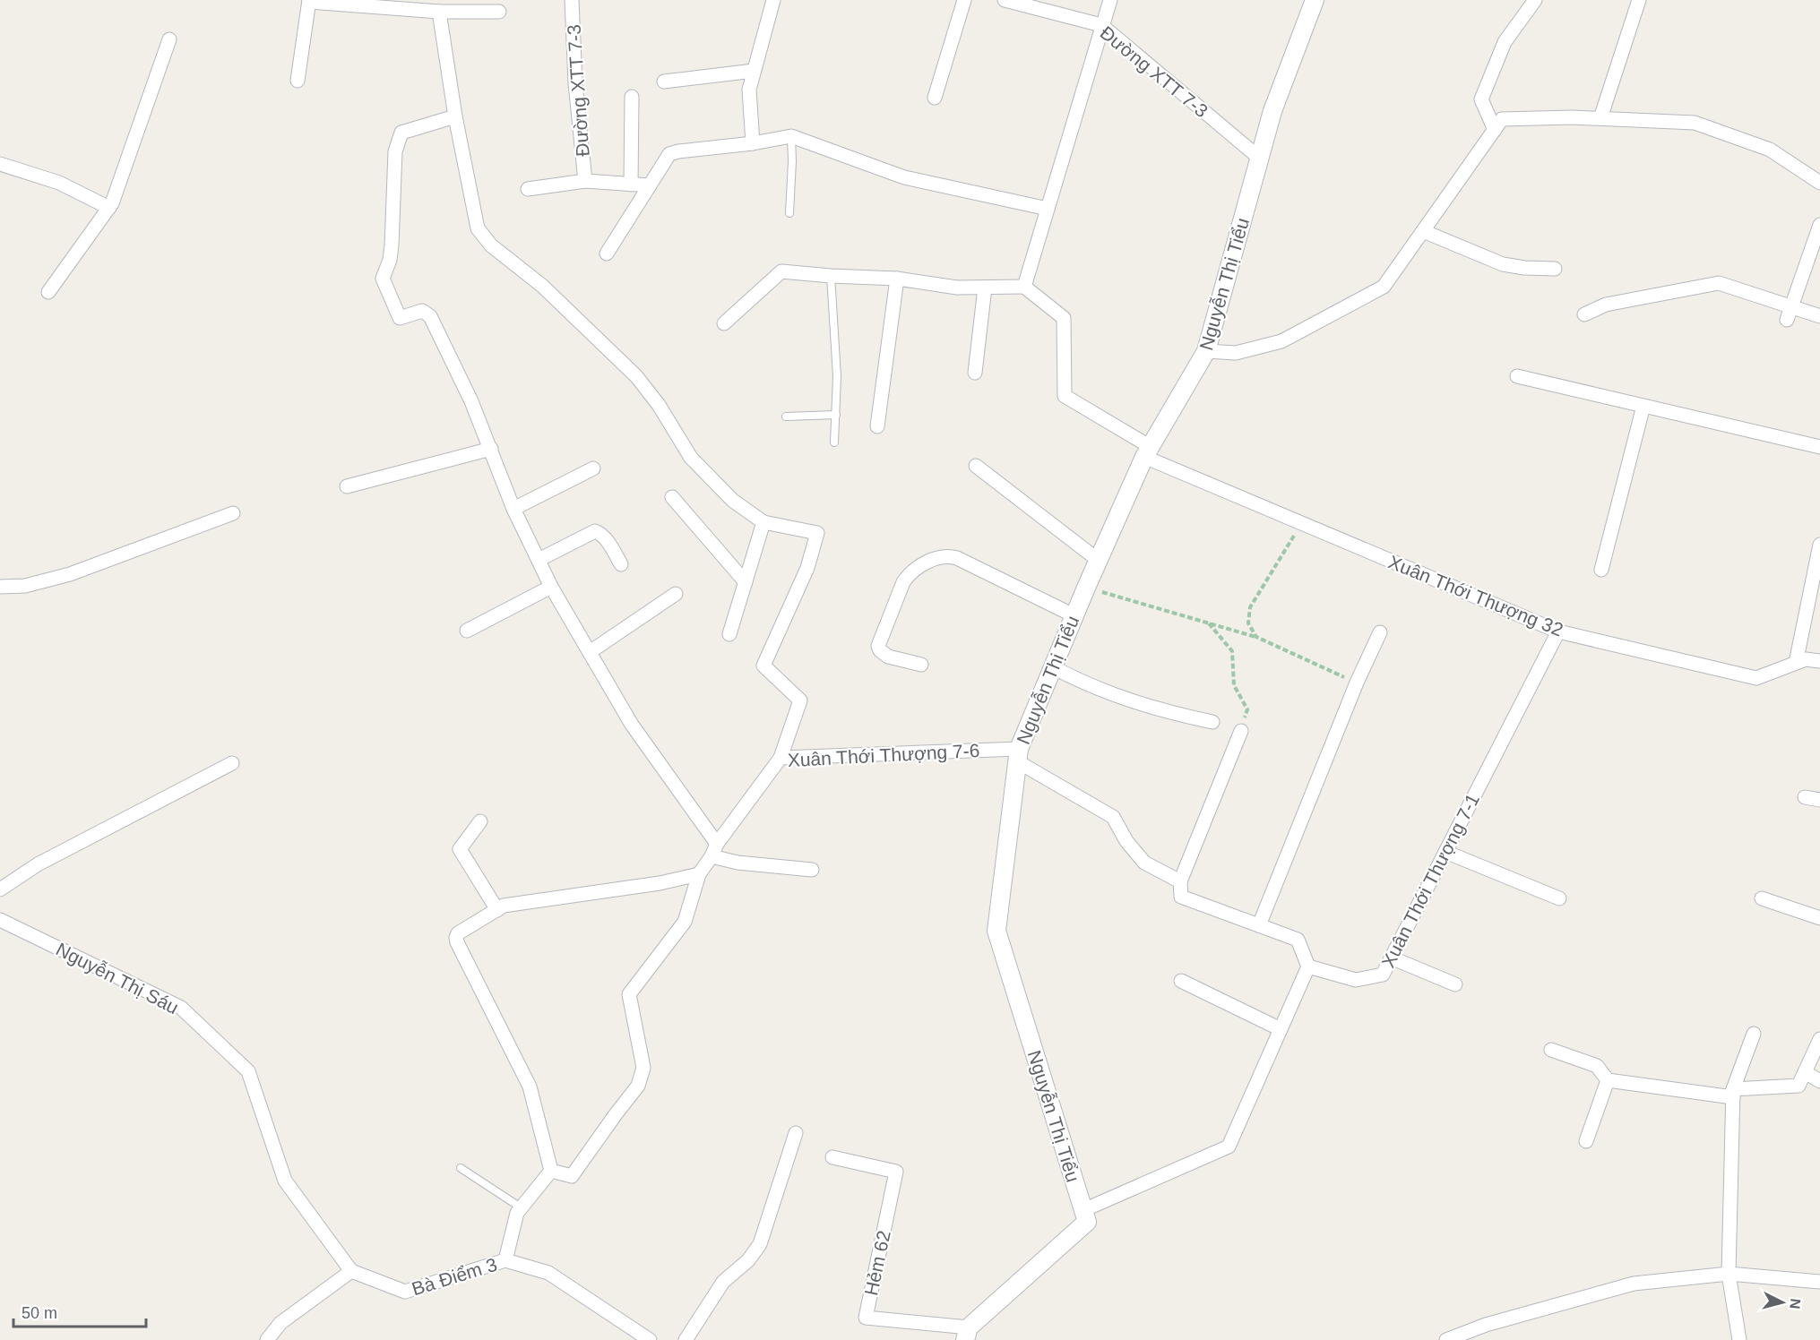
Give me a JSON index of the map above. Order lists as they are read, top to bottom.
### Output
{
  "streets": {
    "street": [
      "Đường XTT 7-3",
      "Nguyễn Thị Tiểu",
      "Xuân Thới Thượng 32",
      "Xuân Thới Thượng 7-6",
      "Xuân Thới Thượng 7-1",
      "Nguyễn Thị Sáu",
      "Hẻm 62",
      "Bà Điểm 3"
    ]
  },
  "crossings": [
    ["Đường XTT 7-3", "Nguyễn Thị Tiểu"],
    ["Nguyễn Thị Tiểu", "Xuân Thới Thượng 32"],
    ["Nguyễn Thị Tiểu", "Xuân Thới Thượng 7-6"],
    ["Xuân Thới Thượng 32", "Xuân Thới Thượng 7-1"],
    ["Nguyễn Thị Sáu", "Bà Điểm 3"]
  ],
  "scale_bar": "50 m",
  "north": "right"
}
